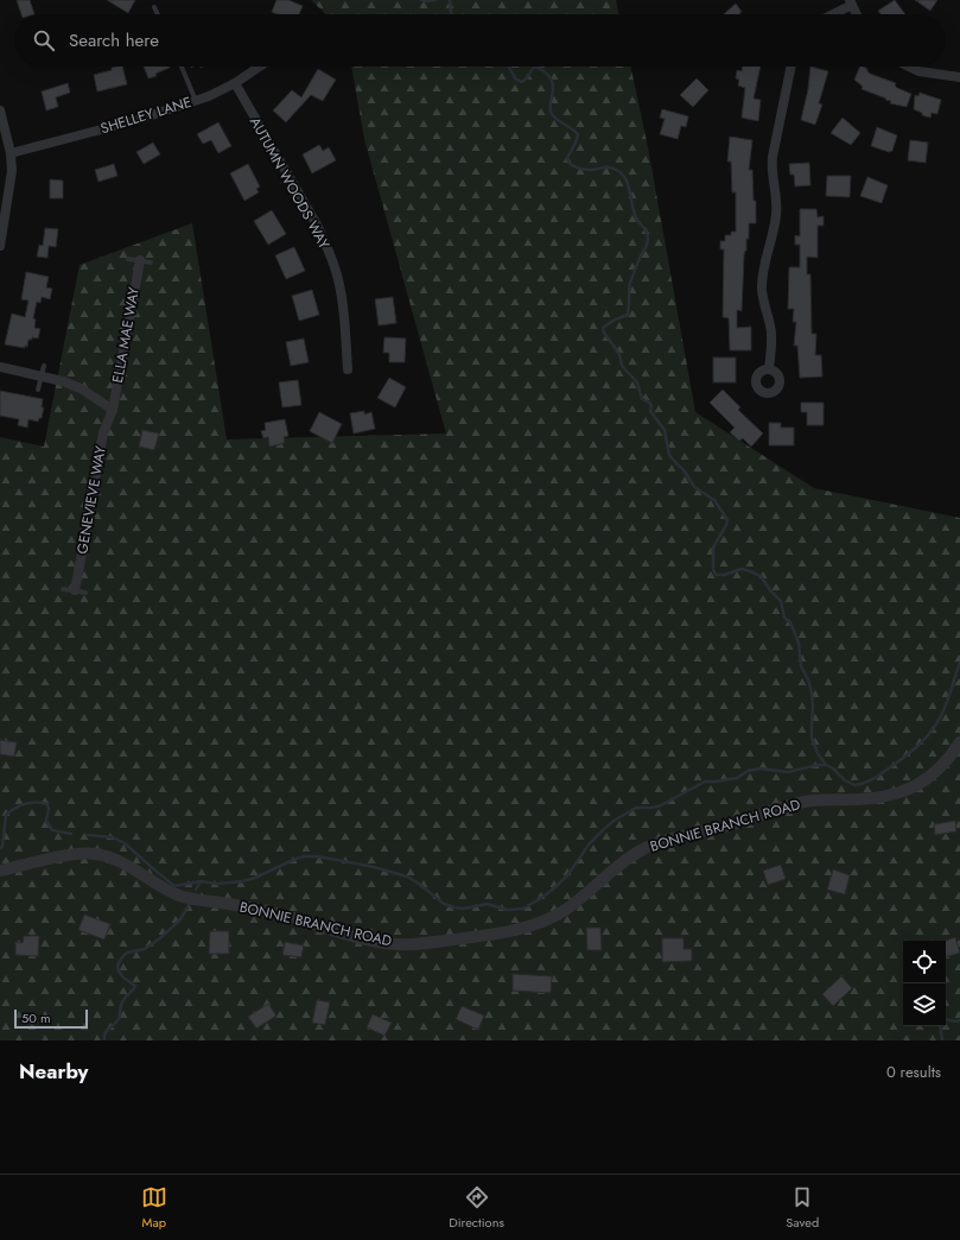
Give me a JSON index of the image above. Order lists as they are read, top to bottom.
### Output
{
  "streets": {
    "street": [
      "SHELLEY LANE",
      "AUTUMN WOODS WAY",
      "ELLA MAE WAY",
      "GENEVIEVE WAY",
      "BONNIE BRANCH ROAD"
    ]
  },
  "crossings": [
    ["SHELLEY LANE", "AUTUMN WOODS WAY"],
    ["ELLA MAE WAY", "GENEVIEVE WAY"]
  ],
  "scale_bar": "50 m",
  "page": {
    "search": "Search here",
    "scale": "50 m",
    "heading": ["Nearby", "0 results"],
    "nav": ["Map", "Directions", "Saved"]
  }
}
